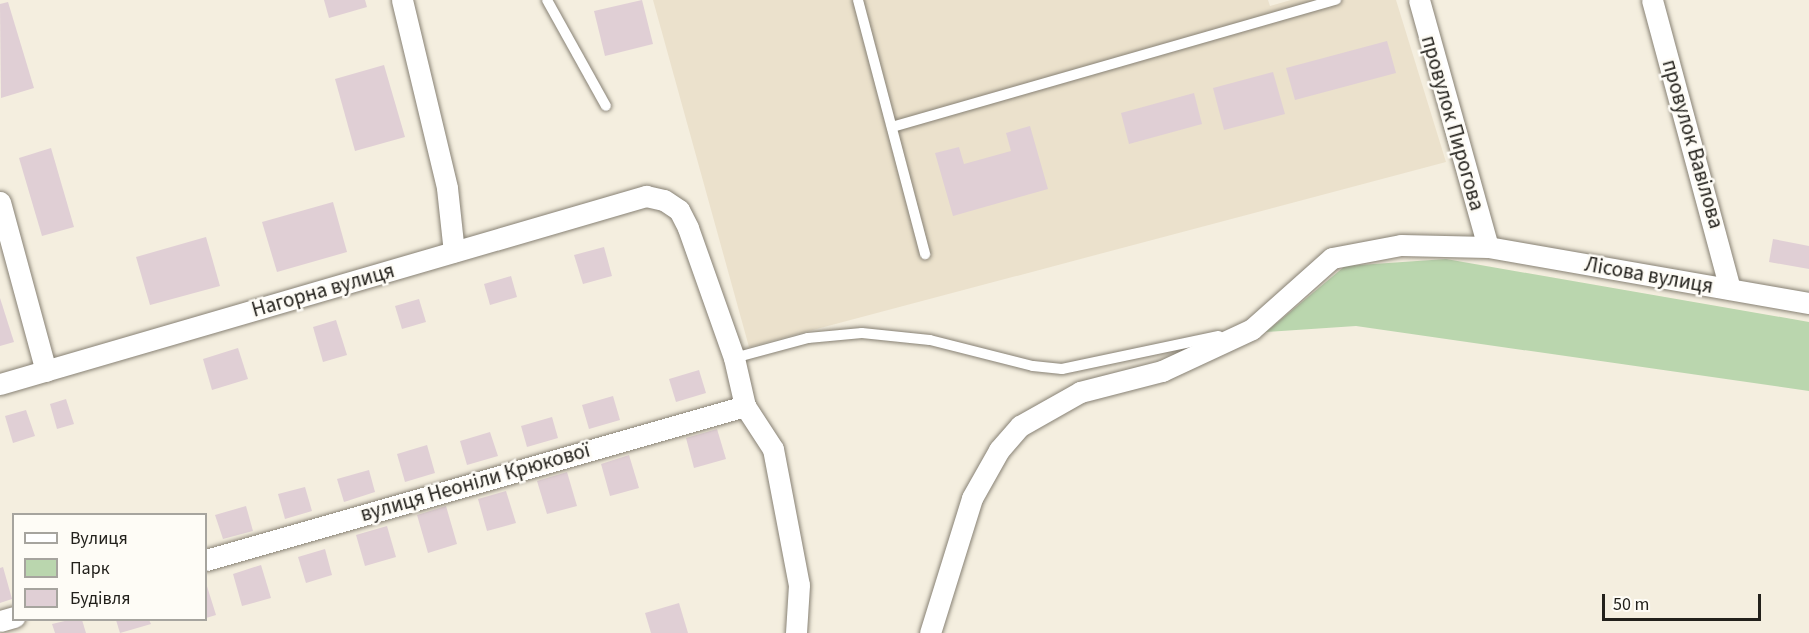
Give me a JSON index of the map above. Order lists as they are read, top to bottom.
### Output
{
  "streets": {
    "street": [
      "провулок Пирогова",
      "провулок Вавілова",
      "Лісова вулиця",
      "Нагорна вулиця",
      "вулиця Неоніли Крюкової"
    ]
  },
  "crossings": [
    ["провулок Пирогова", "Лісова вулиця"],
    ["провулок Вавілова", "Лісова вулиця"]
  ],
  "legend": ["Вулиця", "Парк", "Будівля"],
  "scale_bar": "50 m"
}
